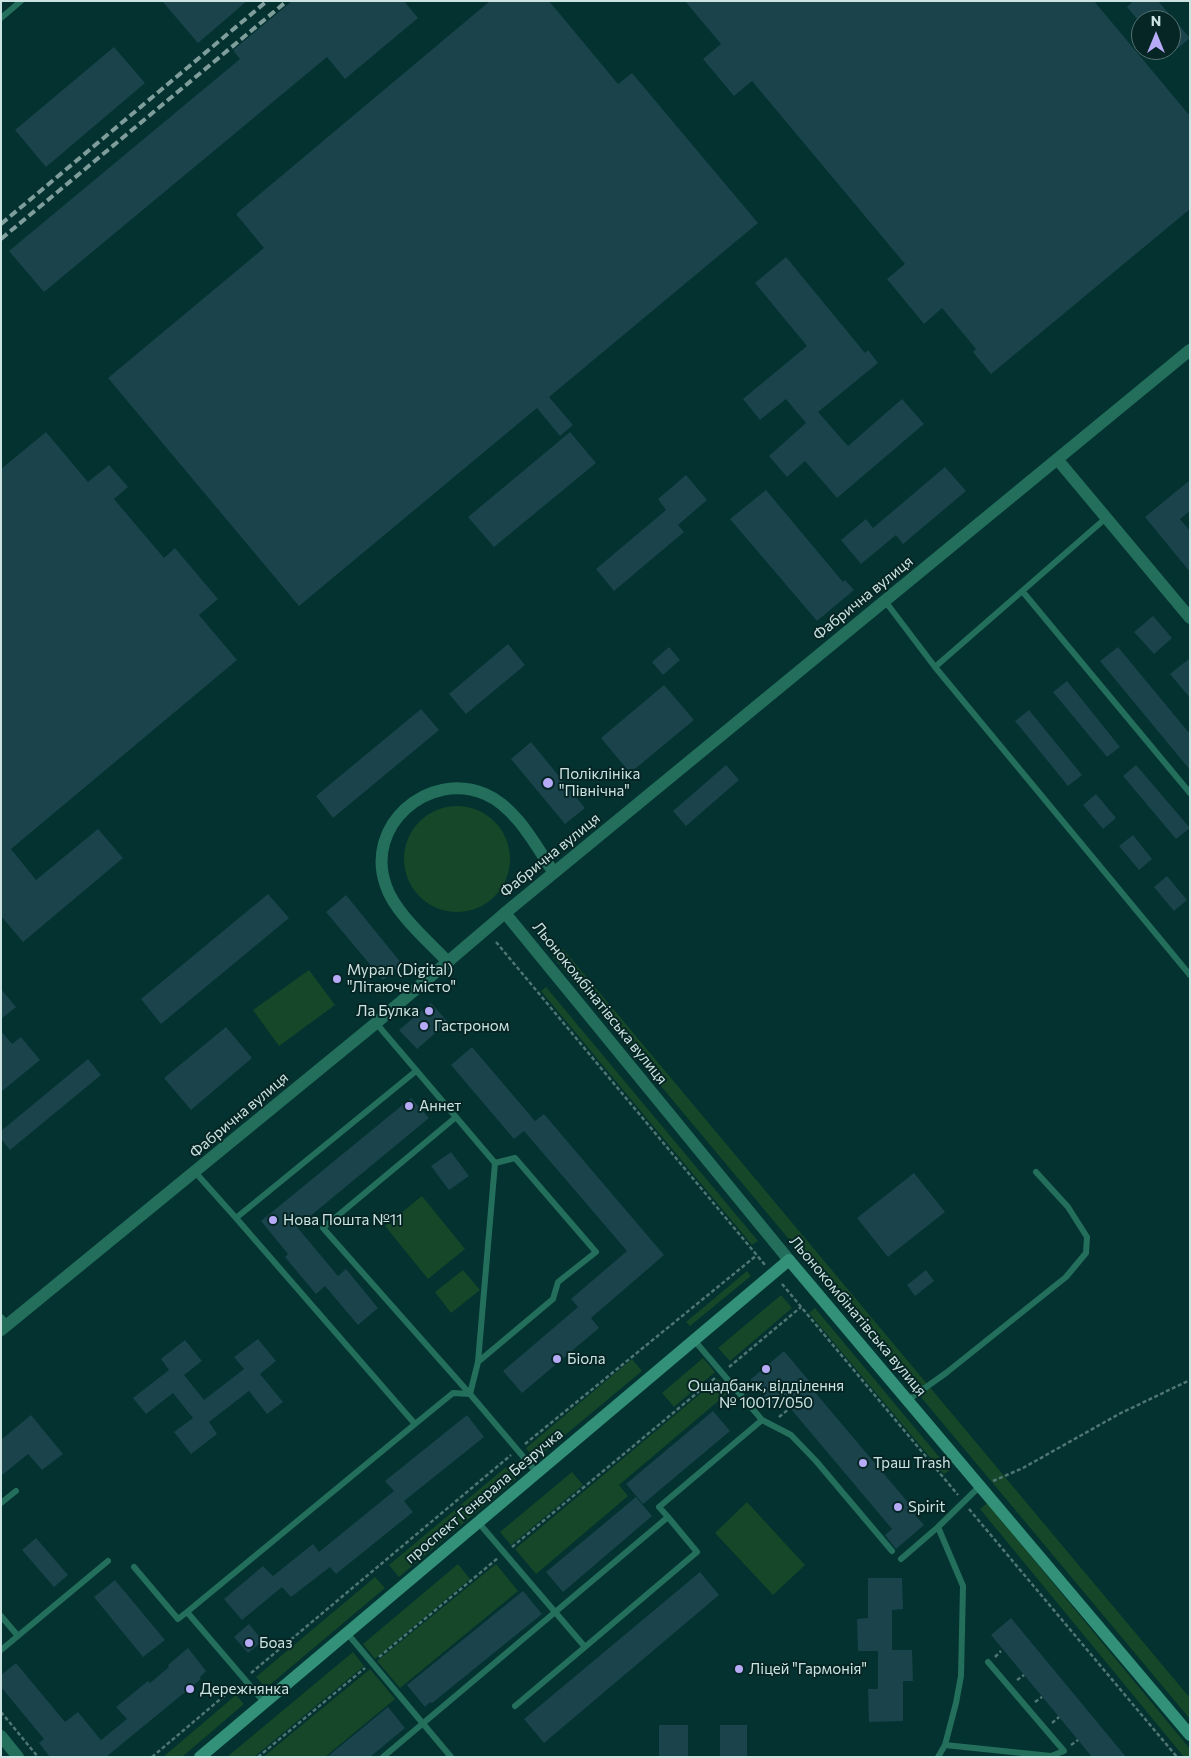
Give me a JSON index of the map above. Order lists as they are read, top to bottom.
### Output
{
  "streets": {
    "main road": ["Льонокомбінатівська вулиця", "проспект Генерала Безручка"],
    "street": ["Фабрична вулиця"]
  },
  "crossings": [
    ["Фабрична вулиця", "Льонокомбінатівська вулиця"],
    ["Льонокомбінатівська вулиця", "проспект Генерала Безручка"]
  ],
  "places": [
    "Поліклініка \"Північна\"",
    "Мурал (Digital) \"Літаюче місто\"",
    "Ла Булка",
    "Гастроном",
    "Аннет",
    "Нова Пошта №11",
    "Біола",
    "Ощадбанк, відділення № 10017/050",
    "Траш Trash",
    "Spirit",
    "Боаз",
    "Ліцей \"Гармонія\"",
    "Дережнянка"
  ],
  "north": "top"
}
